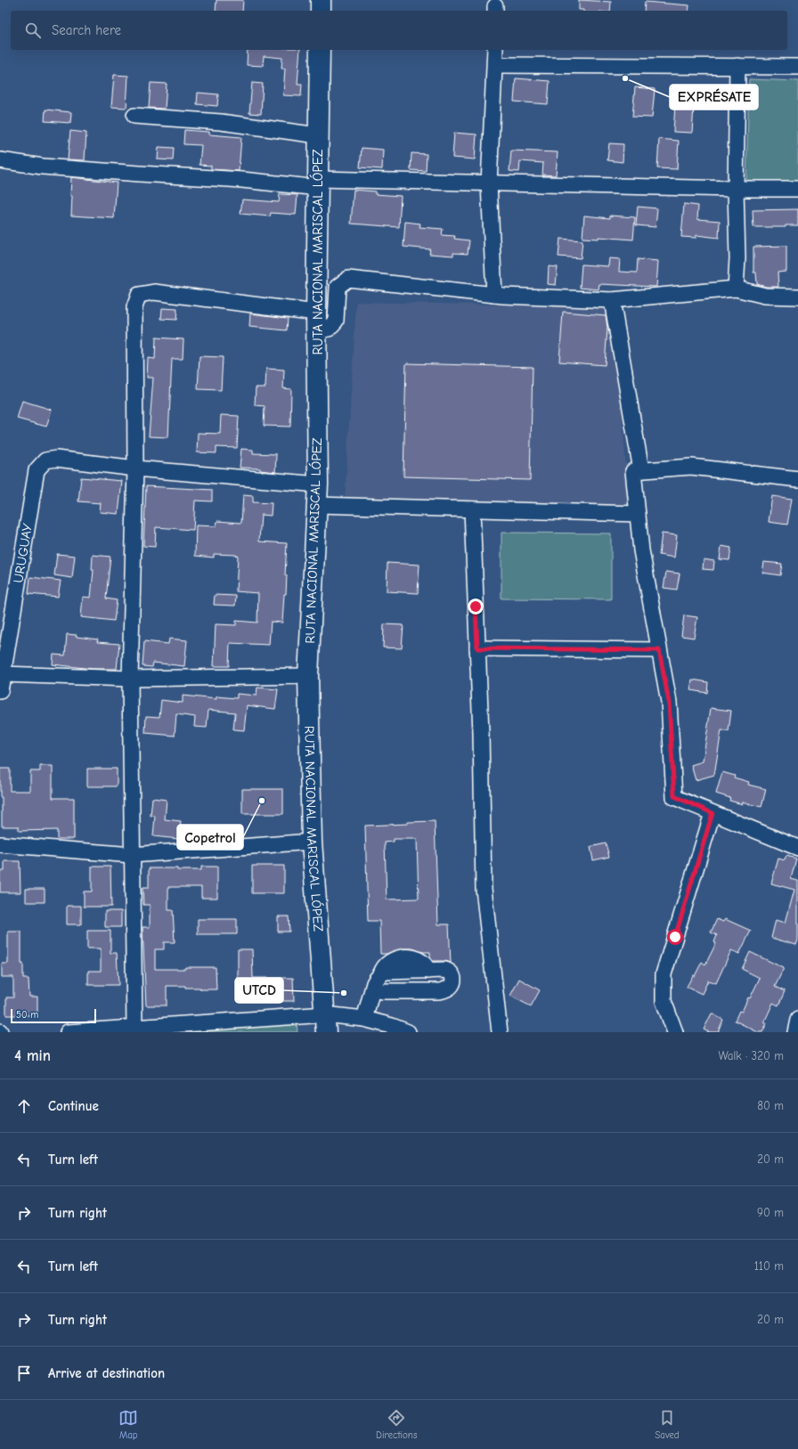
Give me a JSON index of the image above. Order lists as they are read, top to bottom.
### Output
{
  "streets": {
    "highway": ["RUTA NACIONAL MARISCAL LÓPEZ"],
    "street": ["URUGUAY"]
  },
  "places": ["EXPRÉSATE", "Copetrol", "UTCD"],
  "scale_bar": "50 m",
  "page": {
    "search": "Search here",
    "scale": "50 m",
    "heading": ["4 min", "Walk · 320 m"],
    "list": [
      ["Continue", "80 m"],
      ["Turn left", "20 m"],
      ["Turn right", "90 m"],
      ["Turn left", "110 m"],
      ["Turn right", "20 m"],
      "Arrive at destination"
    ],
    "nav": ["Map", "Directions", "Saved"]
  }
}
